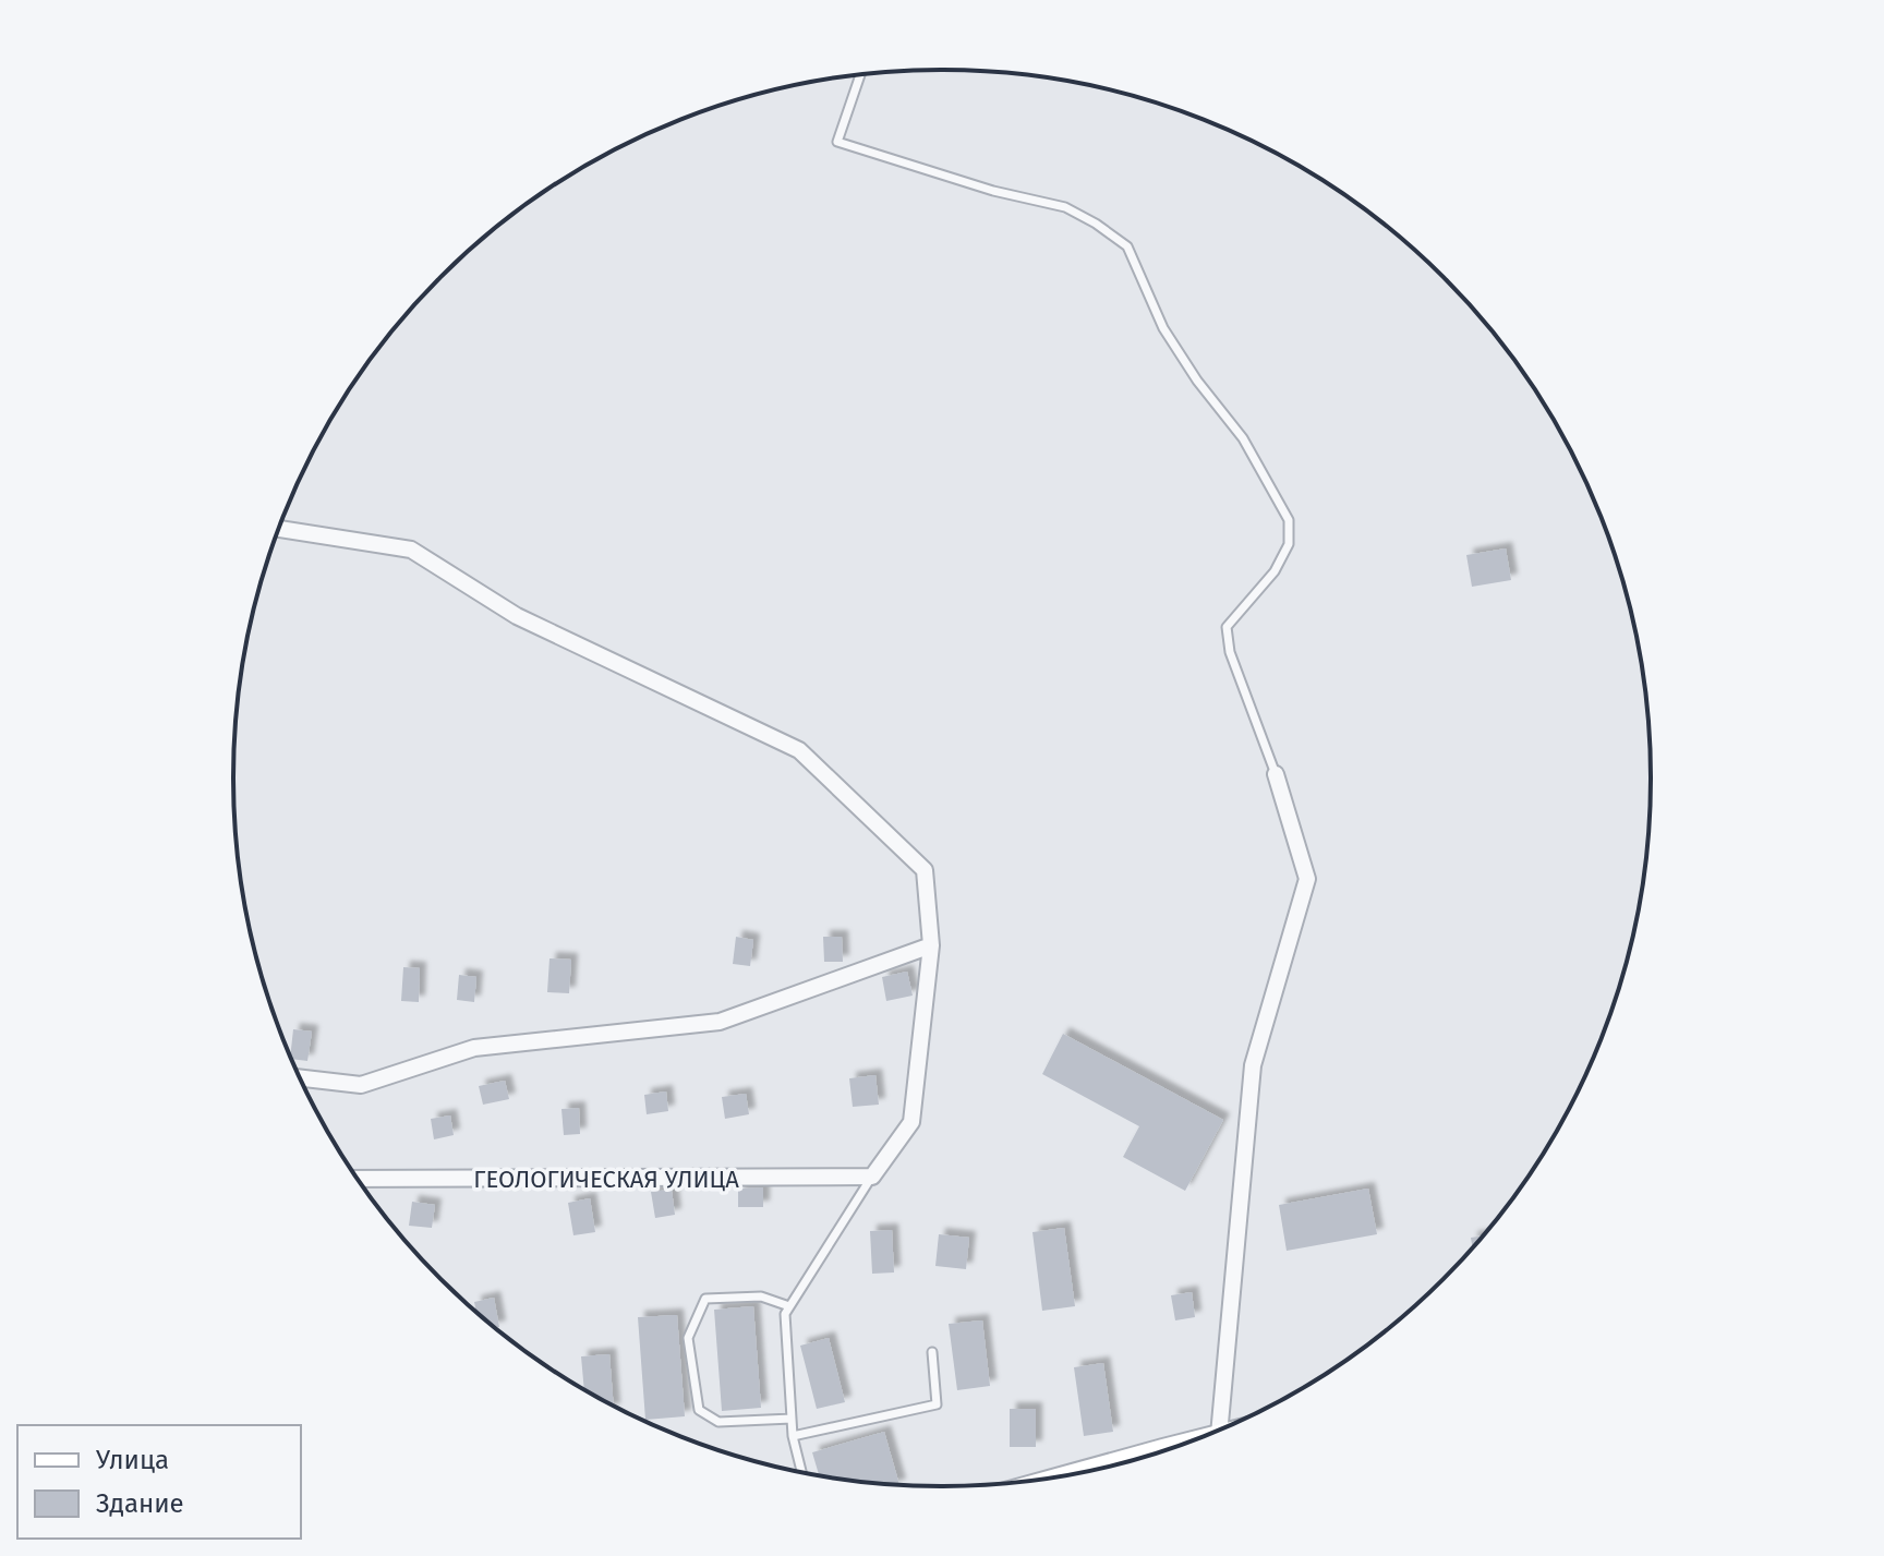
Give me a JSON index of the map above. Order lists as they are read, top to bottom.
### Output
{
  "streets": {
    "street": ["ГЕОЛОГИЧЕСКАЯ УЛИЦА"]
  },
  "legend": ["Улица", "Здание"]
}
